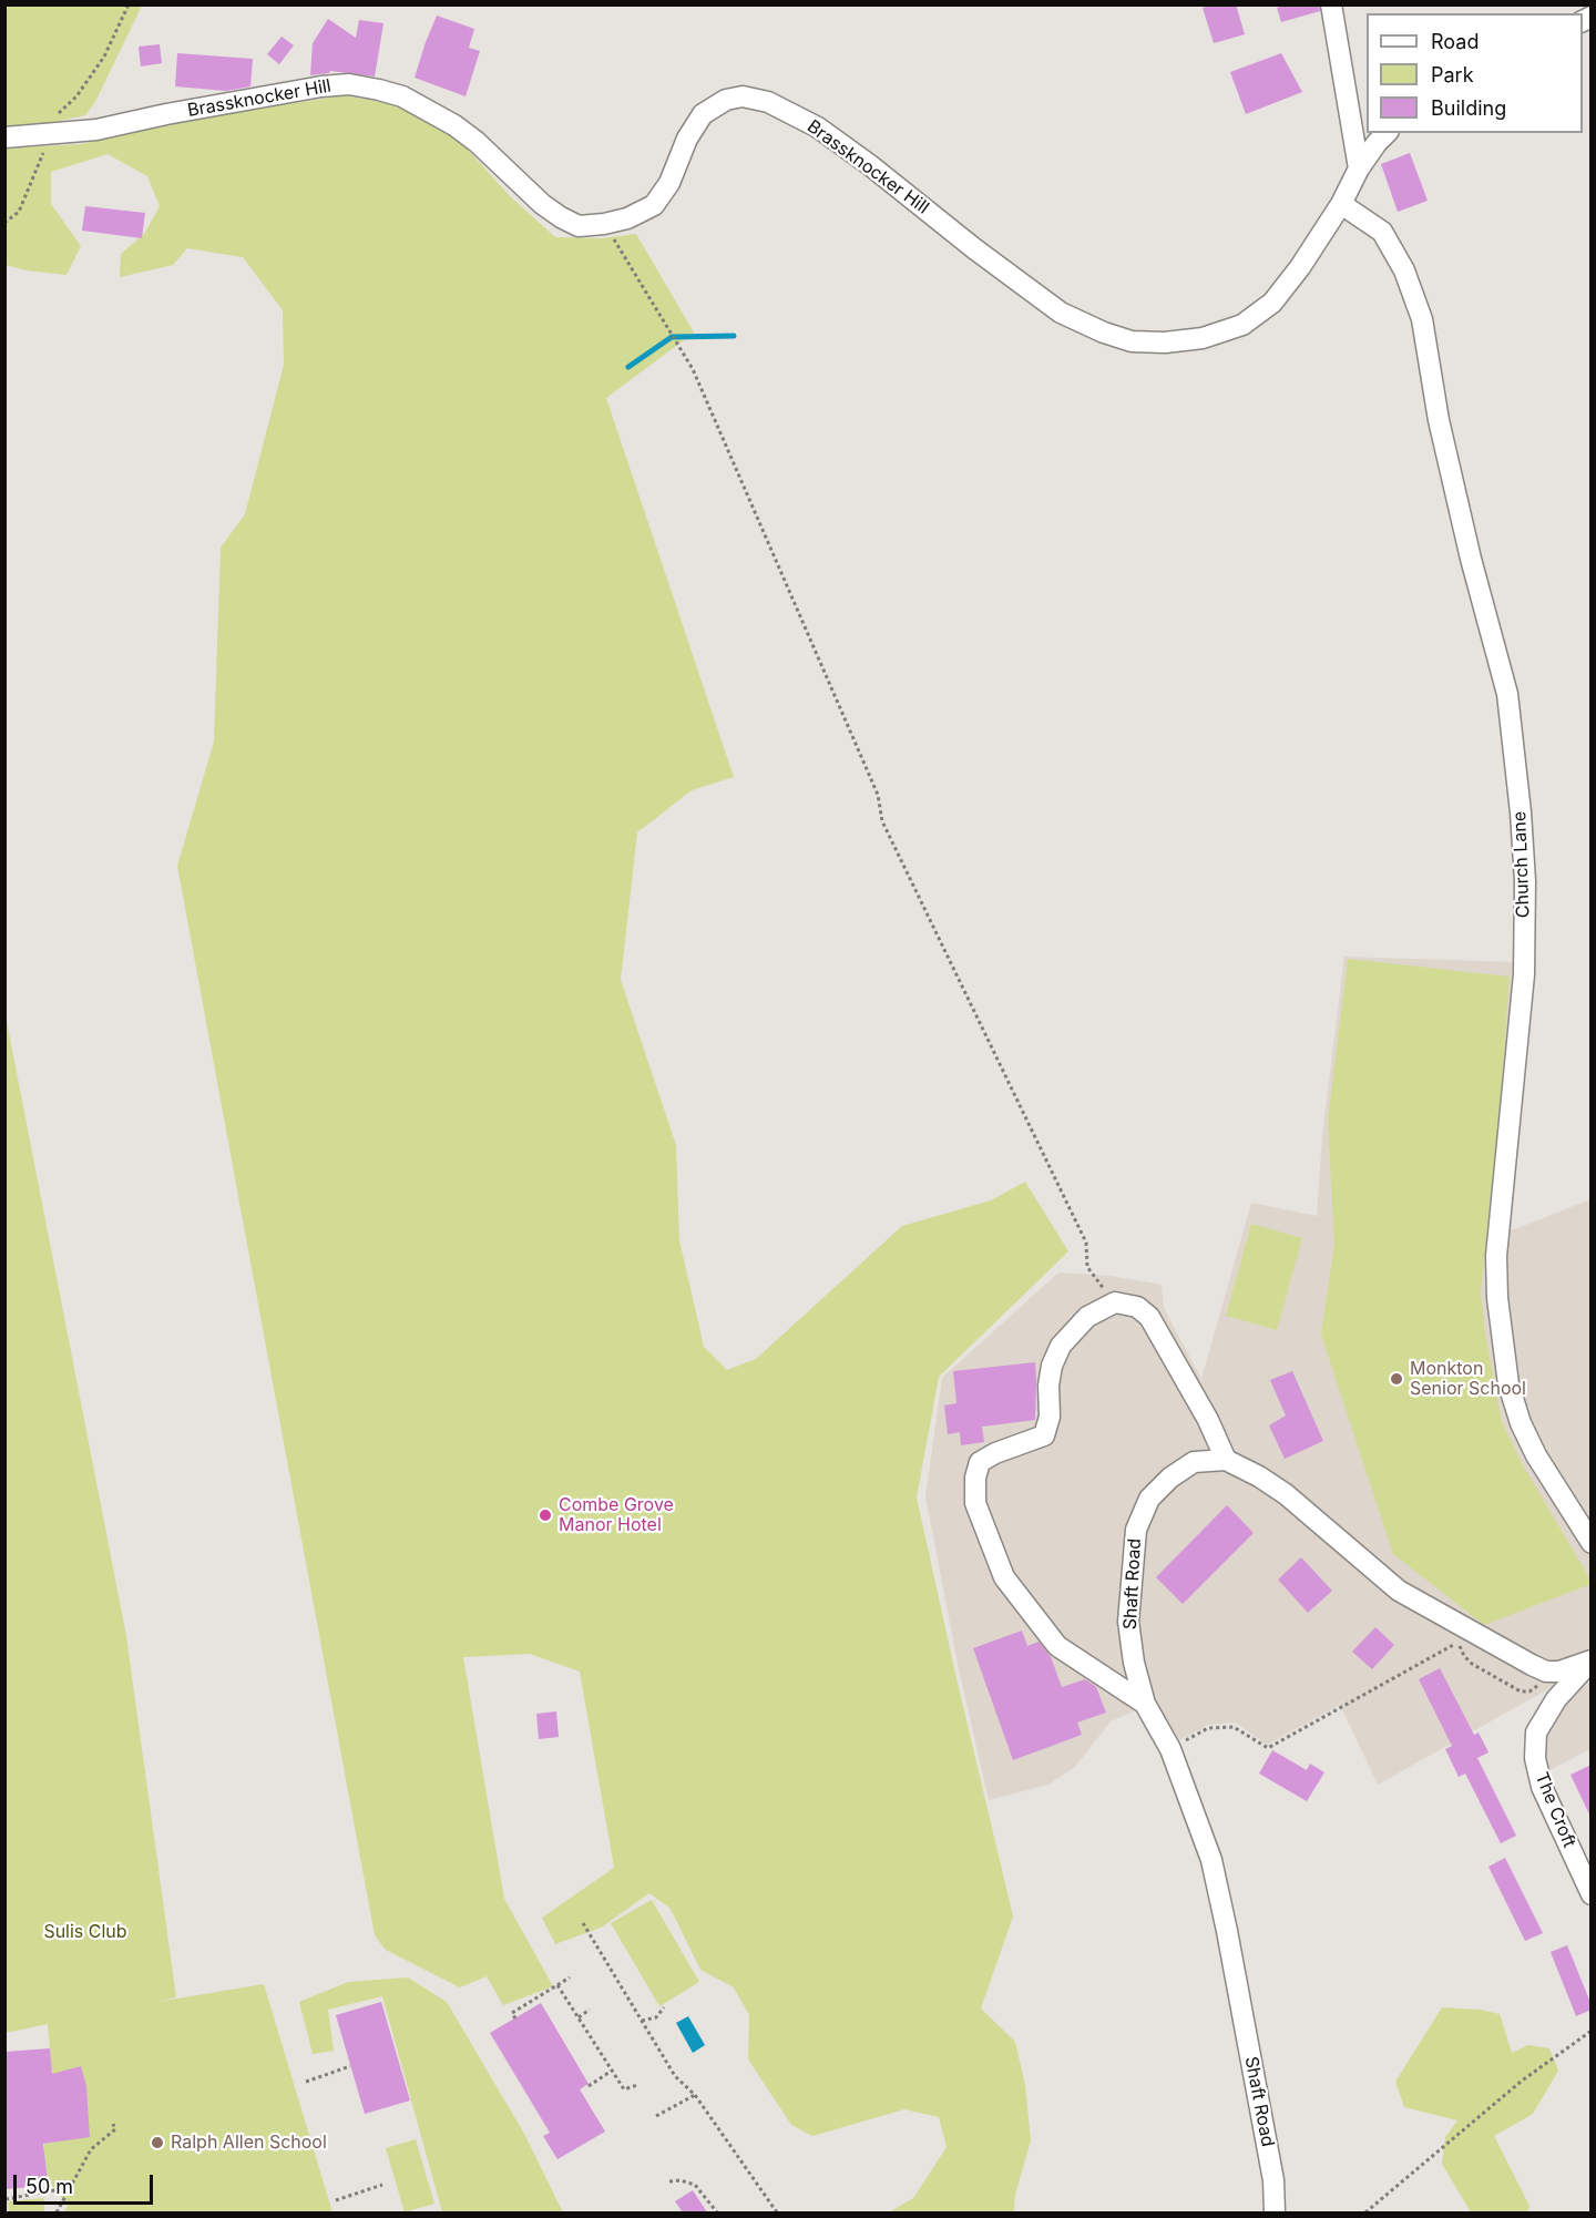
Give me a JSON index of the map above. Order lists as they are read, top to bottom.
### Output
{
  "streets": {
    "street": [
      "Brassknocker Hill",
      "Church Lane",
      "Shaft Road",
      "The Croft"
    ]
  },
  "crossings": [
    ["Brassknocker Hill", "Church Lane"]
  ],
  "parks": ["Sulis Club"],
  "places": ["Monkton Senior School", "Combe Grove Manor Hotel", "Ralph Allen School"],
  "legend": ["Road", "Park", "Building"],
  "scale_bar": "50 m"
}
